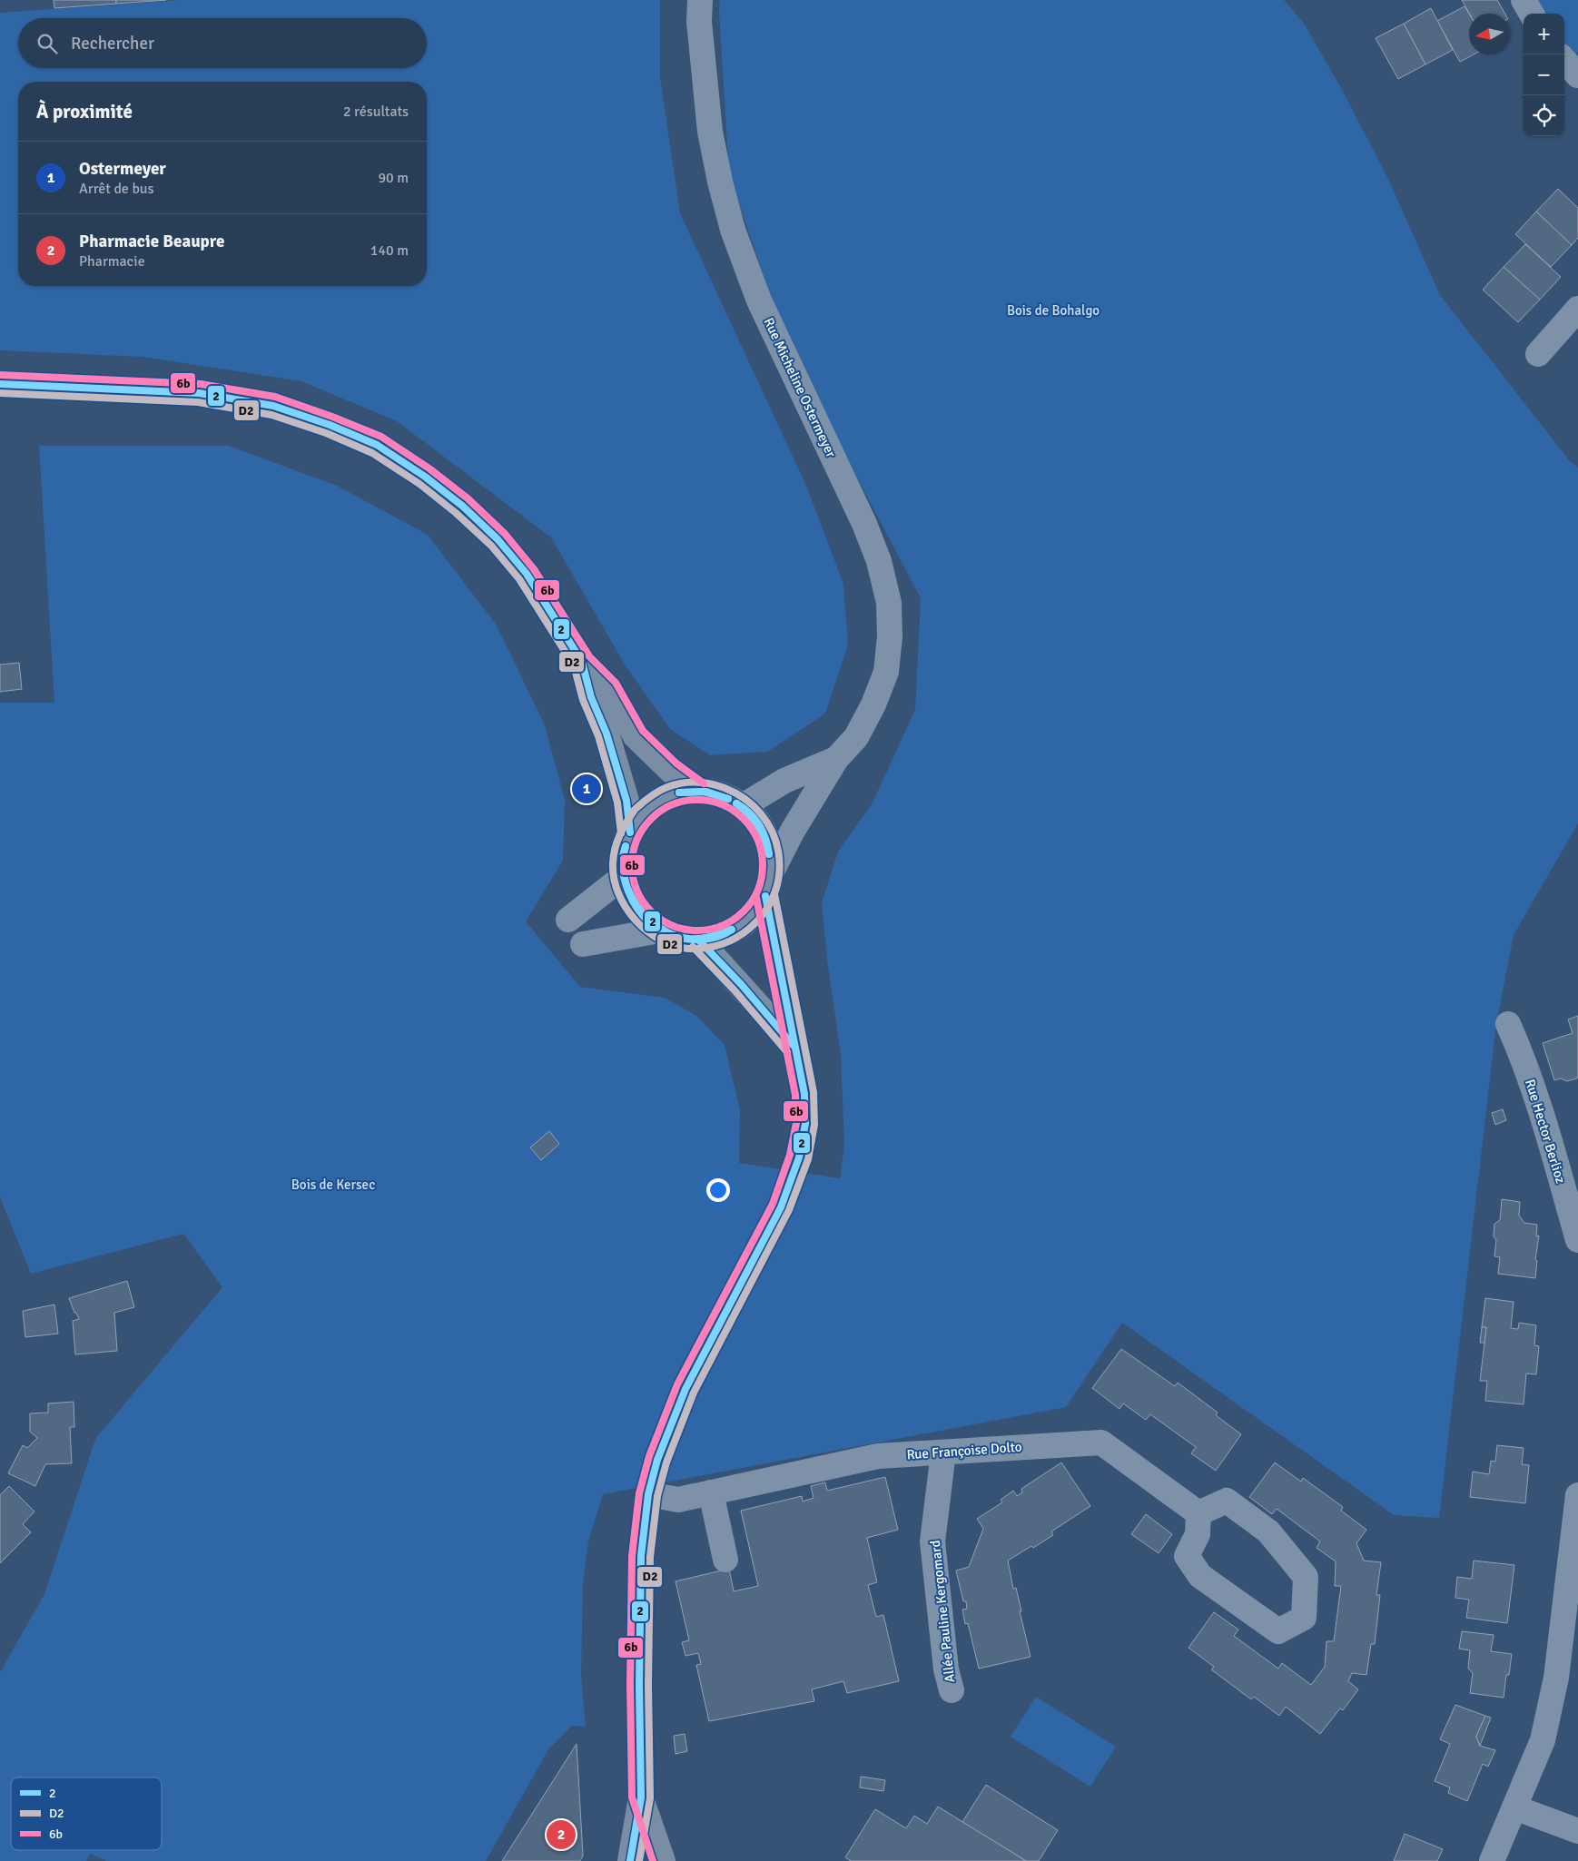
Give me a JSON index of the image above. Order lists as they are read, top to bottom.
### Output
{
  "streets": {
    "street": [
      "Rue Micheline Ostermeyer",
      "Rue Hector Berlioz",
      "Rue Françoise Dolto",
      "Allée Pauline Kergomard"
    ]
  },
  "crossings": [
    ["Rue Françoise Dolto", "Allée Pauline Kergomard"]
  ],
  "parks": ["Bois de Bohalgo", "Bois de Kersec"],
  "lines": ["transit line 6b", "transit line 2", "transit line D2"],
  "legend": ["2", "D2", "6b"],
  "north": "left",
  "page": {
    "map_buttons": ["+", "−"],
    "search": "Rechercher",
    "heading": ["À proximité", "2 résultats"],
    "list": [
      {
        "mark": "1",
        "name": "Ostermeyer",
        "note": "Arrêt de bus",
        "value": "90 m"
      },
      {
        "mark": "2",
        "name": "Pharmacie Beaupre",
        "note": "Pharmacie",
        "value": "140 m"
      }
    ],
    "pins": ["1", "2"]
  }
}
